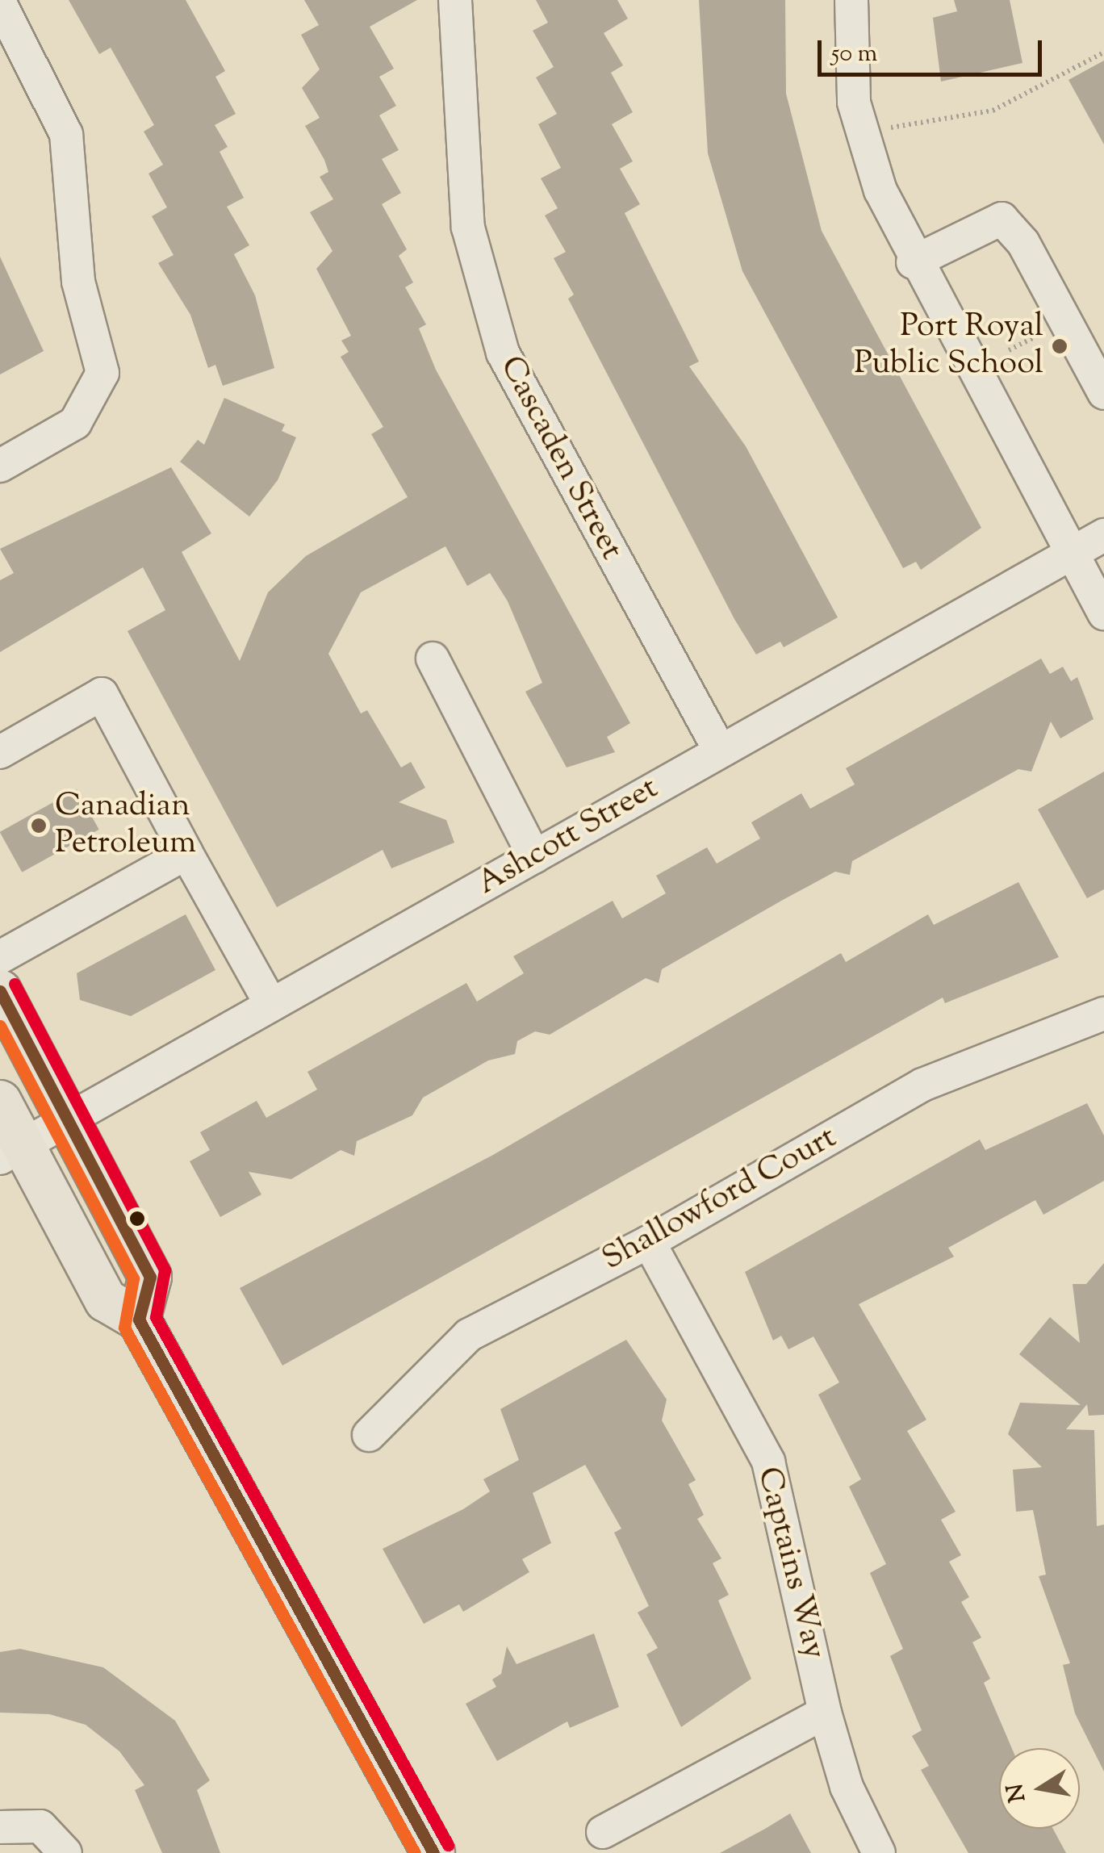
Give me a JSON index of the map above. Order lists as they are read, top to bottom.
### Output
{
  "streets": {
    "street": [
      "Cascaden Street",
      "Ashcott Street",
      "Shallowford Court",
      "Captains Way"
    ]
  },
  "crossings": [
    ["Cascaden Street", "Ashcott Street"],
    ["Shallowford Court", "Captains Way"]
  ],
  "places": ["Port Royal Public School", "Canadian Petroleum"],
  "scale_bar": "50 m",
  "north": "left"
}
